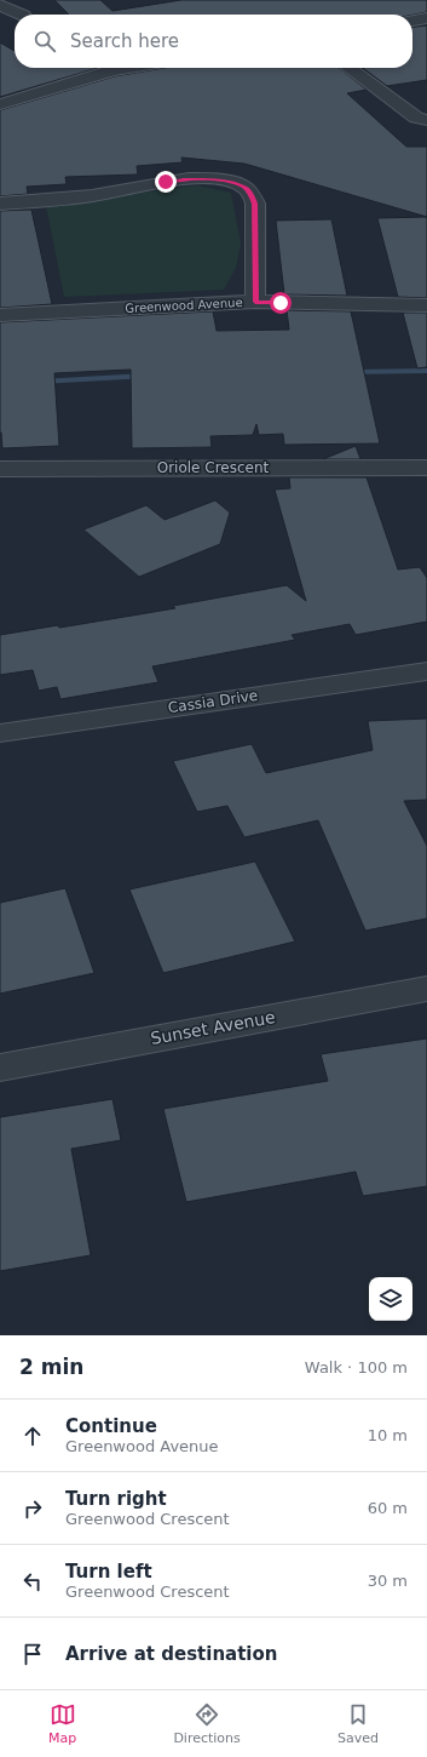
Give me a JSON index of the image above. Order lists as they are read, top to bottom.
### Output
{
  "streets": {
    "street": [
      "Greenwood Avenue",
      "Oriole Crescent",
      "Cassia Drive",
      "Sunset Avenue"
    ]
  },
  "page": {
    "search": "Search here",
    "heading": ["2 min", "Walk · 100 m"],
    "list": [
      ["Continue", "Greenwood Avenue", "10 m"],
      ["Turn right", "Greenwood Crescent", "60 m"],
      ["Turn left", "Greenwood Crescent", "30 m"],
      "Arrive at destination"
    ],
    "nav": ["Map", "Directions", "Saved"]
  }
}
